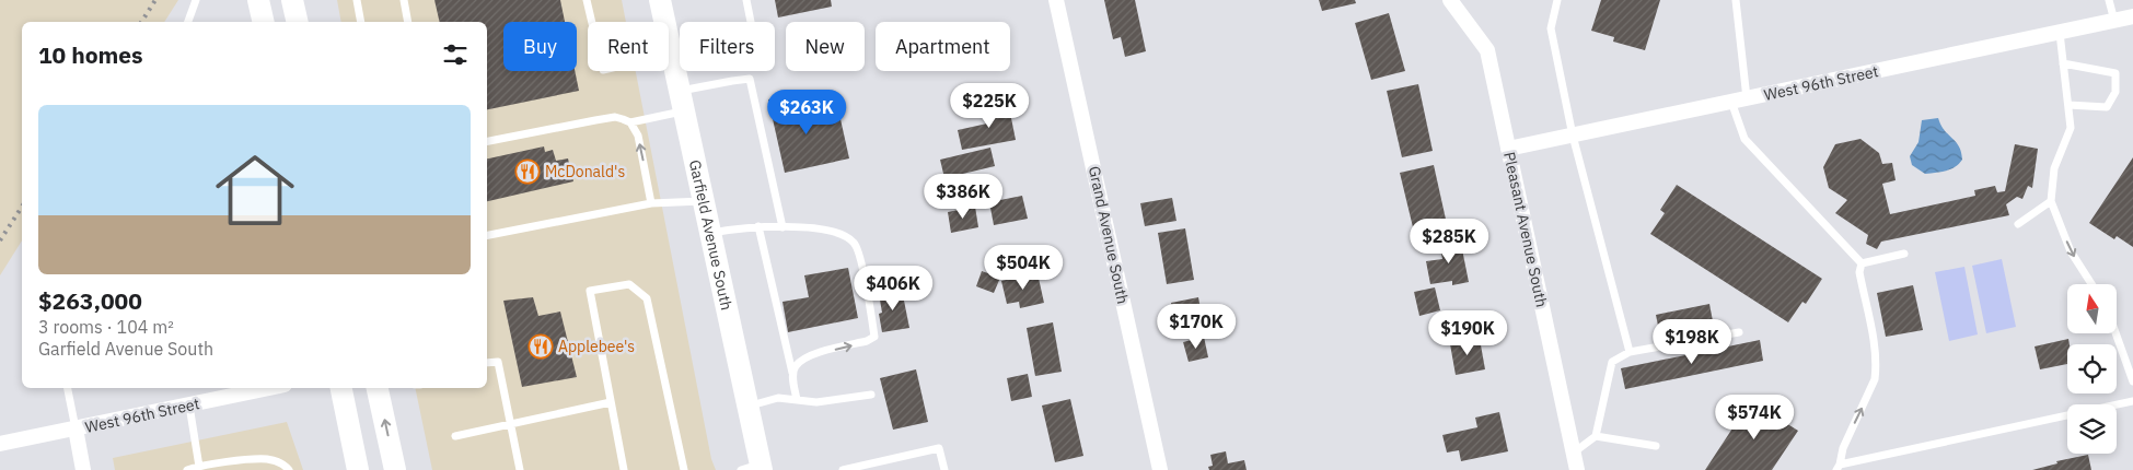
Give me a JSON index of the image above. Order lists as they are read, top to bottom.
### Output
{
  "streets": {
    "street": [
      "West 96th Street",
      "Pleasant Avenue South",
      "Garfield Avenue South",
      "Grand Avenue South"
    ]
  },
  "crossings": [
    ["West 96th Street", "Pleasant Avenue South"]
  ],
  "places": {
    "restaurant": ["McDonald's", "Applebee's"]
  },
  "north": "top",
  "page": {
    "chip": [
      "Buy",
      "Rent",
      "Filters",
      "New",
      "Apartment"
    ],
    "heading": "10 homes",
    "price": [
      "$225K",
      "$263K",
      "$386K",
      "$285K",
      "$504K",
      "$406K",
      "$170K",
      "$190K",
      "$198K",
      "$574K"
    ],
    "list": [
      {
        "name": "$263,000",
        "note": "3 rooms · 104 m² · Garfield Avenue South"
      }
    ]
  }
}
